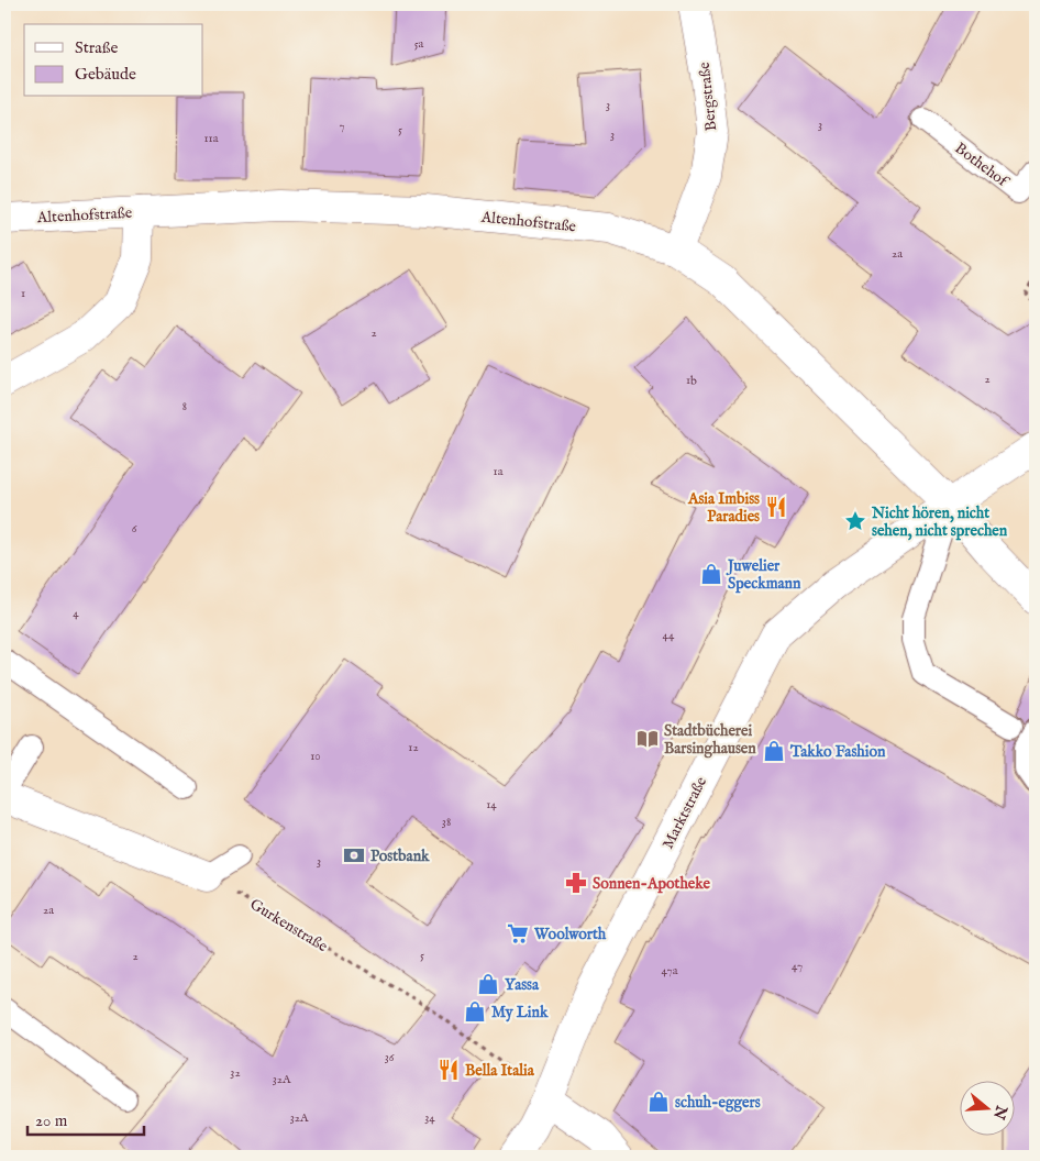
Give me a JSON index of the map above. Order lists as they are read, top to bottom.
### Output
{
  "streets": {
    "street": ["Bergstraße", "Altenhofstraße", "Marktstraße"],
    "lane": ["Bothehof"],
    "path": ["Gurkenstraße"]
  },
  "crossings": [
    ["Bergstraße", "Altenhofstraße"],
    ["Altenhofstraße", "Marktstraße"],
    ["Marktstraße", "Gurkenstraße"]
  ],
  "places": {
    "restaurant": ["Asia Imbiss Paradies", "Bella Italia"],
    "place": ["Nicht hören, nicht sehen, nicht sprechen"],
    "shop": [
      "Juwelier Speckmann",
      "Takko Fashion",
      "Yassa",
      "My Link",
      "schuh-eggers"
    ],
    "library": ["Stadtbücherei Barsinghausen"],
    "bank": ["Postbank"],
    "pharmacy": ["Sonnen-Apotheke"],
    "supermarket": ["Woolworth"]
  },
  "house_numbers": [
    "5a",
    "3",
    "3",
    "7",
    "5",
    "3",
    "11a",
    "2a",
    "1",
    "2",
    "2",
    "1b",
    "8",
    "1a",
    "6",
    "4",
    "44",
    "12",
    "10",
    "14",
    "38",
    "3",
    "2a",
    "5",
    "2",
    "47",
    "47a",
    "36",
    "32",
    "32A",
    "32A",
    "34"
  ],
  "legend": ["Straße", "Gebäude"],
  "scale_bar": "20 m",
  "north": "right"
}
